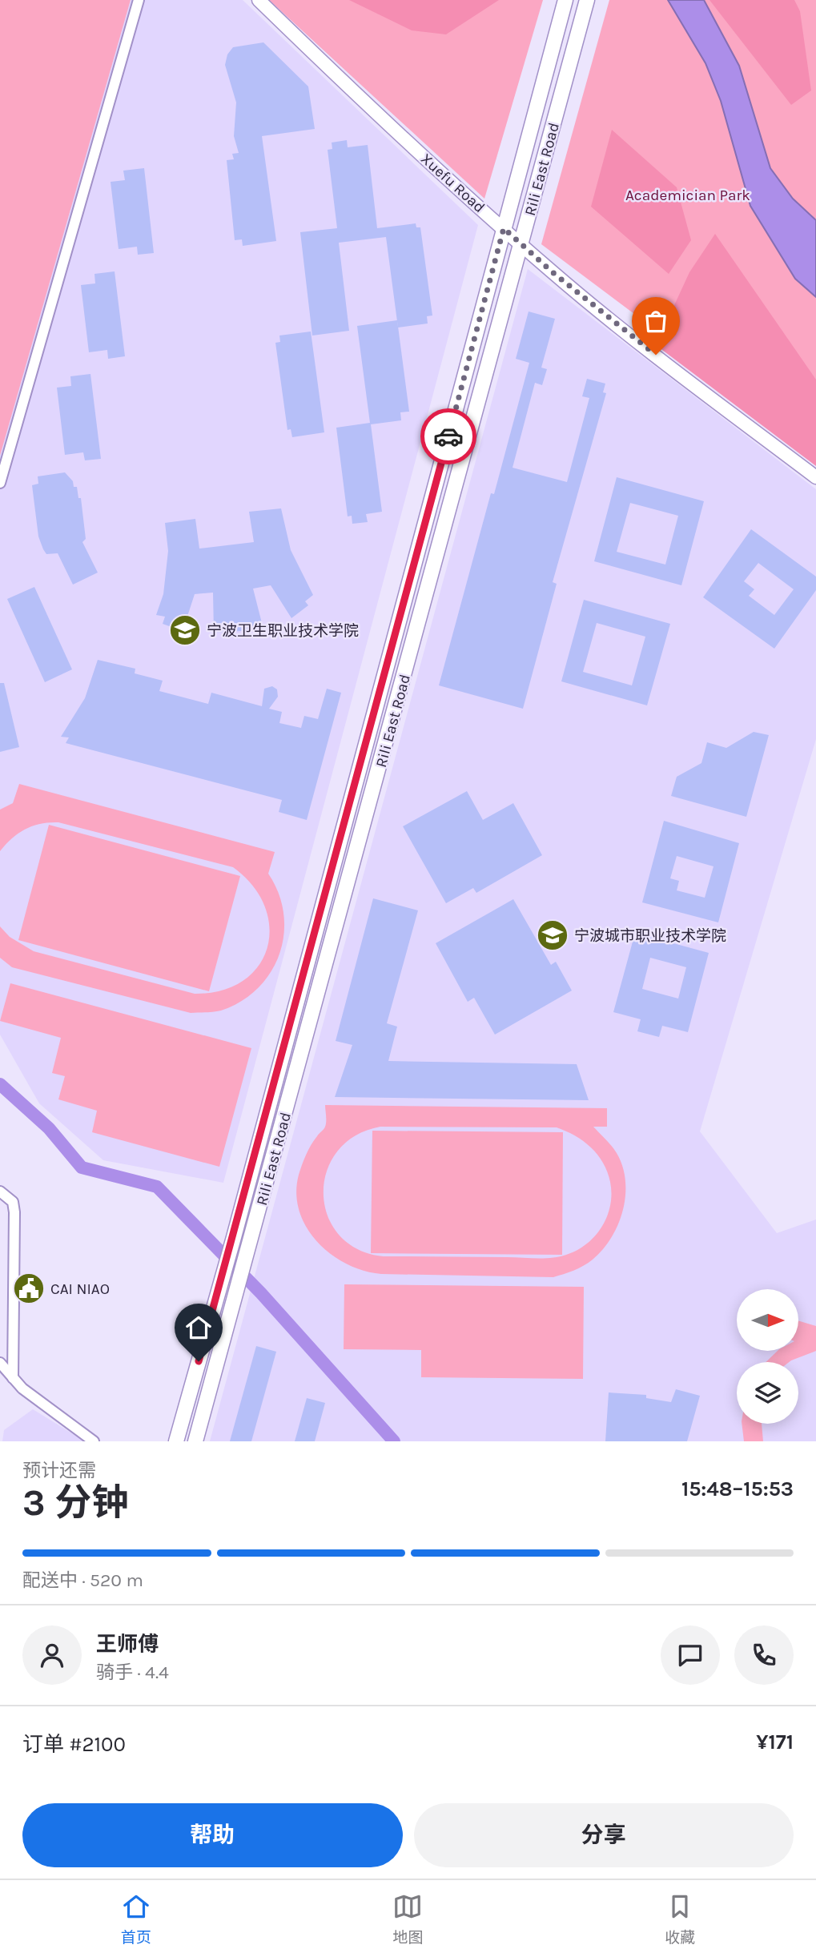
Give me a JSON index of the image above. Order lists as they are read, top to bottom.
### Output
{
  "streets": {
    "main road": ["Rili East Road"],
    "street": ["Xuefu Road"]
  },
  "crossings": [
    ["Rili East Road", "Xuefu Road"]
  ],
  "parks": ["Academician Park"],
  "places": {
    "school or university": ["宁波卫生职业技术学院", "宁波城市职业技术学院"],
    "public building": ["CAI NIAO"]
  },
  "north": "right",
  "page": {
    "heading": ["3 分钟", "预计还需", "15:48–15:53"],
    "panel": [
      "王师傅",
      "骑手 · 4.4",
      "订单 #2100",
      "¥171"
    ],
    "bar": "配送中 · 520 m",
    "buttons": ["帮助", "分享"],
    "tabs": ["首页", "地图", "收藏"]
  }
}
